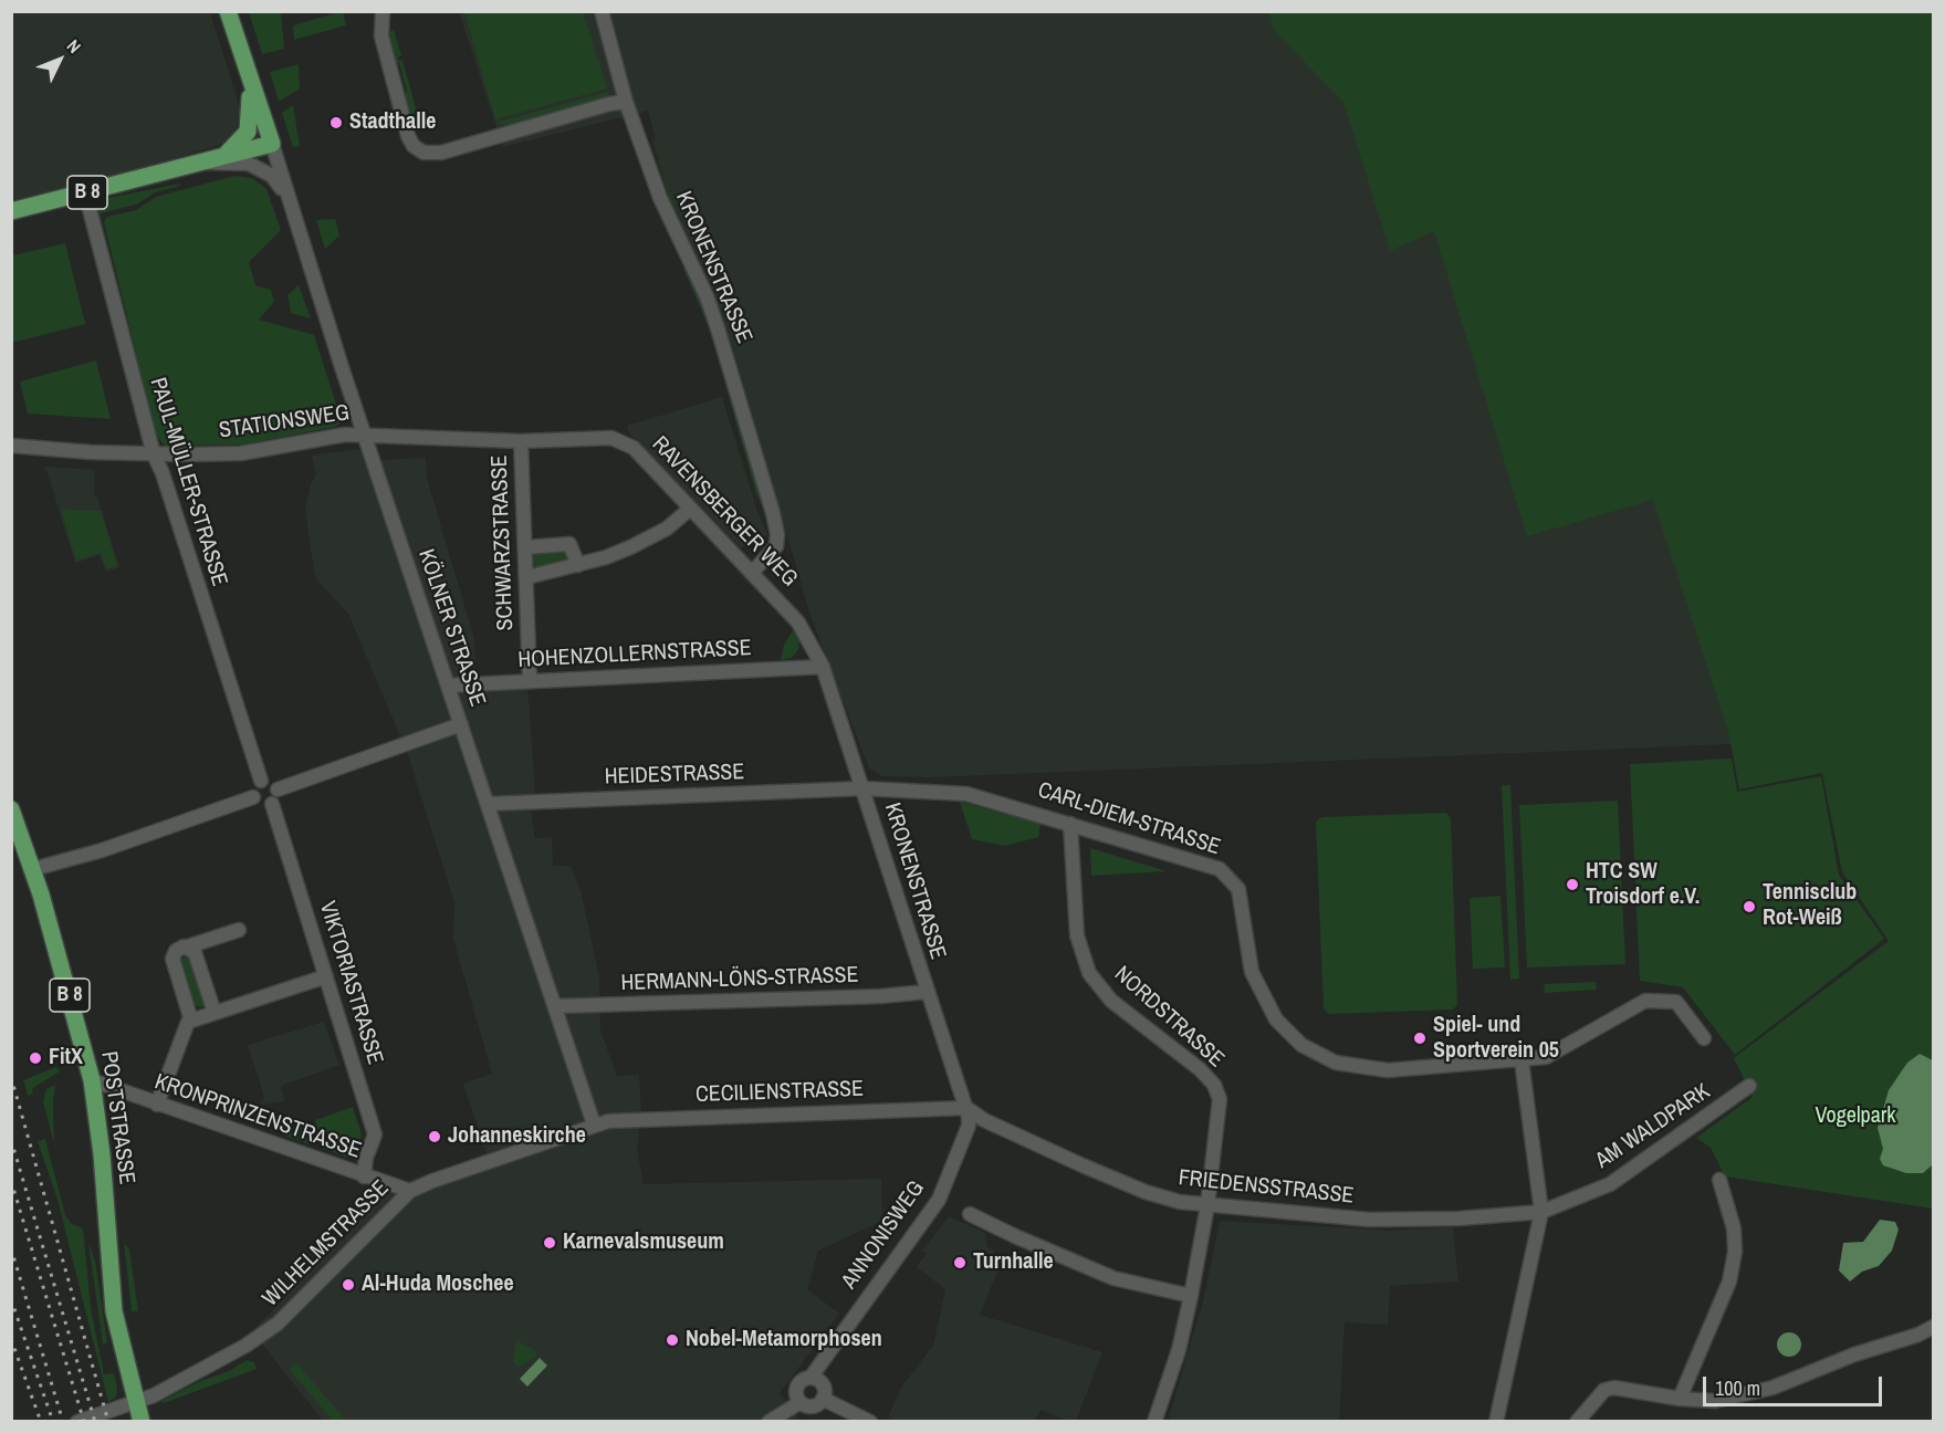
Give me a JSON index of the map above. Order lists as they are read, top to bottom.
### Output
{
  "streets": {
    "main road": ["B 8", "POSTSTRASSE"],
    "street": [
      "KRONENSTRASSE",
      "STATIONSWEG",
      "PAUL-MÜLLER-STRASSE",
      "RAVENSBERGER WEG",
      "SCHWARZSTRASSE",
      "KÖLNER STRASSE",
      "HOHENZOLLERNSTRASSE",
      "HEIDESTRASSE",
      "CARL-DIEM-STRASSE",
      "HERMANN-LÖNS-STRASSE",
      "VIKTORIASTRASSE",
      "NORDSTRASSE",
      "CECILIENSTRASSE",
      "KRONPRINZENSTRASSE",
      "AM WALDPARK",
      "FRIEDENSSTRASSE",
      "ANNONISWEG",
      "WILHELMSTRASSE"
    ]
  },
  "crossings": [
    ["B 8", "PAUL-MÜLLER-STRASSE"],
    ["B 8", "POSTSTRASSE"],
    ["B 8", "WILHELMSTRASSE"],
    ["KRONENSTRASSE", "RAVENSBERGER WEG"],
    ["KRONENSTRASSE", "HOHENZOLLERNSTRASSE"],
    ["KRONENSTRASSE", "HEIDESTRASSE"],
    ["KRONENSTRASSE", "CARL-DIEM-STRASSE"],
    ["KRONENSTRASSE", "HERMANN-LÖNS-STRASSE"],
    ["KRONENSTRASSE", "CECILIENSTRASSE"],
    ["KRONENSTRASSE", "FRIEDENSSTRASSE"],
    ["KRONENSTRASSE", "ANNONISWEG"],
    ["STATIONSWEG", "PAUL-MÜLLER-STRASSE"],
    ["STATIONSWEG", "RAVENSBERGER WEG"],
    ["STATIONSWEG", "KÖLNER STRASSE"],
    ["PAUL-MÜLLER-STRASSE", "VIKTORIASTRASSE"],
    ["RAVENSBERGER WEG", "SCHWARZSTRASSE"],
    ["RAVENSBERGER WEG", "KÖLNER STRASSE"],
    ["RAVENSBERGER WEG", "HOHENZOLLERNSTRASSE"],
    ["SCHWARZSTRASSE", "HOHENZOLLERNSTRASSE"],
    ["KÖLNER STRASSE", "HOHENZOLLERNSTRASSE"],
    ["KÖLNER STRASSE", "HEIDESTRASSE"],
    ["KÖLNER STRASSE", "HERMANN-LÖNS-STRASSE"],
    ["KÖLNER STRASSE", "CECILIENSTRASSE"],
    ["KÖLNER STRASSE", "WILHELMSTRASSE"],
    ["HEIDESTRASSE", "CARL-DIEM-STRASSE"],
    ["CARL-DIEM-STRASSE", "NORDSTRASSE"],
    ["VIKTORIASTRASSE", "KRONPRINZENSTRASSE"],
    ["NORDSTRASSE", "FRIEDENSSTRASSE"],
    ["CECILIENSTRASSE", "FRIEDENSSTRASSE"],
    ["CECILIENSTRASSE", "ANNONISWEG"],
    ["CECILIENSTRASSE", "WILHELMSTRASSE"],
    ["KRONPRINZENSTRASSE", "POSTSTRASSE"],
    ["KRONPRINZENSTRASSE", "WILHELMSTRASSE"],
    ["POSTSTRASSE", "WILHELMSTRASSE"],
    ["AM WALDPARK", "FRIEDENSSTRASSE"],
    ["FRIEDENSSTRASSE", "ANNONISWEG"]
  ],
  "parks": ["Vogelpark"],
  "places": [
    "Stadthalle",
    "HTC SW Troisdorf e.V.",
    "Tennisclub Rot-Weiß",
    "Spiel- und Sportverein 05",
    "FitX",
    "Johanneskirche",
    "Karnevalsmuseum",
    "Turnhalle",
    "Al-Huda Moschee",
    "Nobel-Metamorphosen"
  ],
  "scale_bar": "100 m",
  "north": "top right"
}
